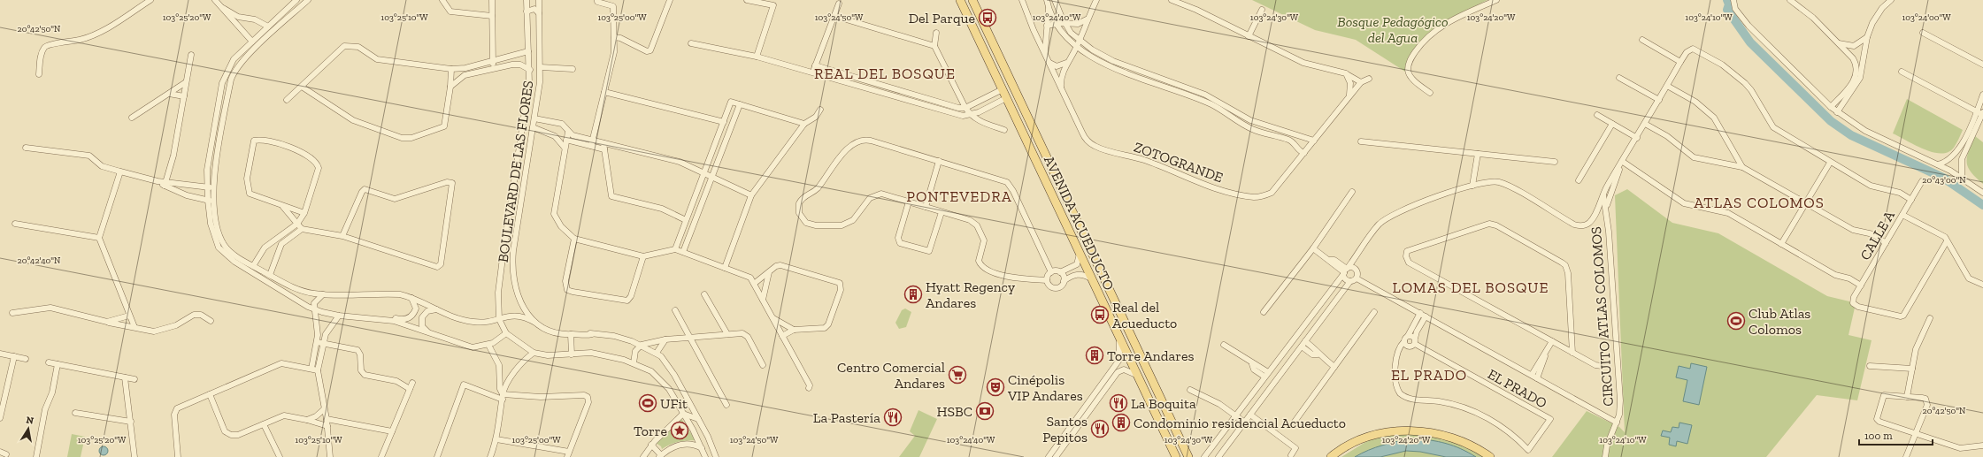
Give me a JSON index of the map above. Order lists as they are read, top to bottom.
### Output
{
  "streets": {
    "main road": ["AVENIDA ACUEDUCTO"],
    "street": [
      "ZOTOGRANDE",
      "BOULEVARD DE LAS FLORES",
      "CALLE A",
      "CIRCUITO ATLAS COLOMOS",
      "EL PRADO"
    ]
  },
  "districts": [
    "REAL DEL BOSQUE",
    "PONTEVEDRA",
    "ATLAS COLOMOS",
    "LOMAS DEL BOSQUE",
    "EL PRADO"
  ],
  "parks": ["Bosque Pedagógico del Agua"],
  "places": {
    "bus stop": ["Del Parque", "Real del Acueducto"],
    "building": ["Hyatt Regency Andares", "Torre Andares", "Condominio residencial Acueducto"],
    "sports": ["Club Atlas Colomos", "UFit"],
    "supermarket": ["Centro Comercial Andares"],
    "theatre": ["Cinépolis VIP Andares"],
    "restaurant": ["La Boquita", "La Pastería", "Santos Pepitos"],
    "bank": ["HSBC"],
    "place": ["Torre"]
  },
  "scale_bar": "100 m",
  "north": "top",
  "coordinates": [
    "103°25'20\"W",
    "103°25'10\"W",
    "103°25'00\"W",
    "103°24'50\"W",
    "103°24'40\"W",
    "103°24'30\"W",
    "103°24'20\"W",
    "103°24'10\"W",
    "103°24'00\"W",
    "20°42'50\"N",
    "20°43'00\"N",
    "20°42'40\"N"
  ]
}
